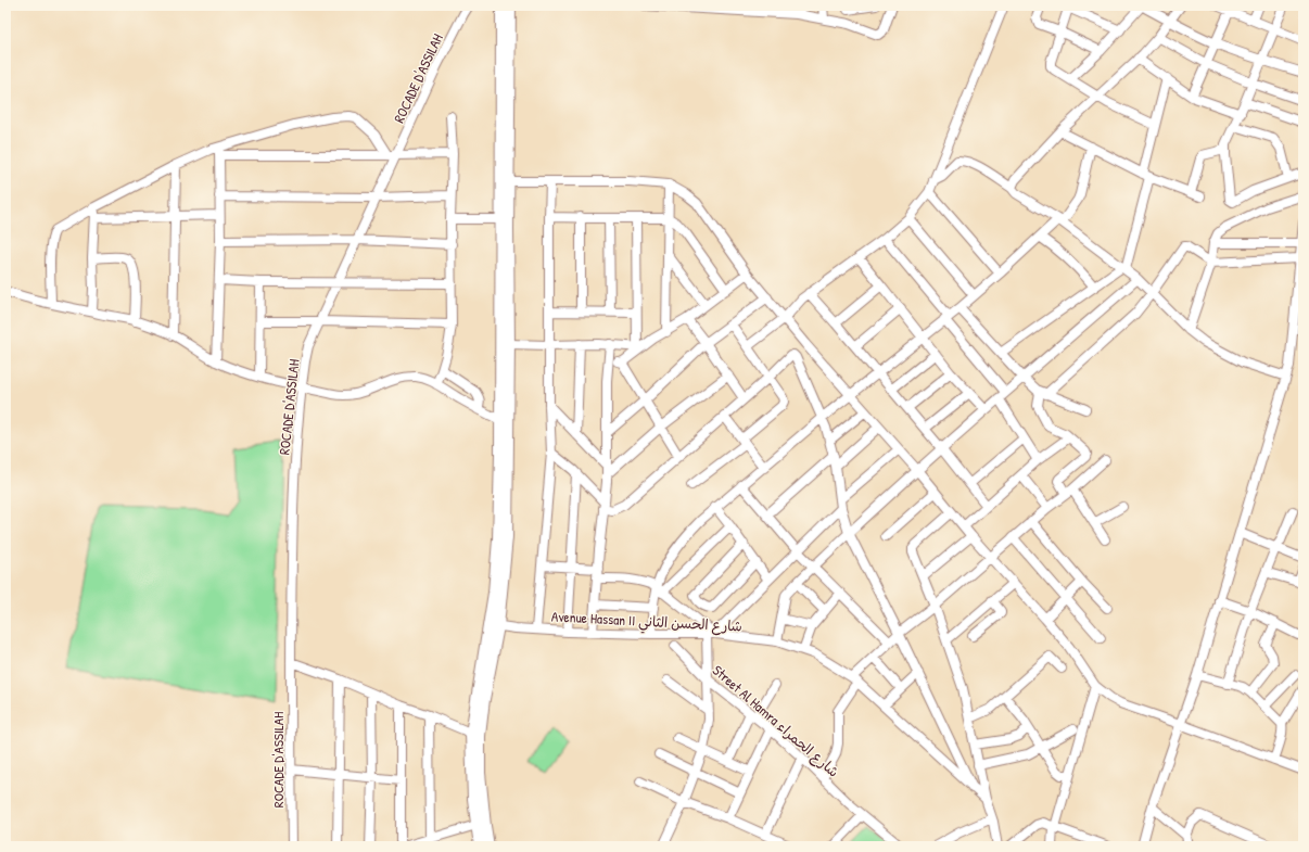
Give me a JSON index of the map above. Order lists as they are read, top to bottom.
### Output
{
  "streets": {
    "street": ["ROCADE D'ASSILAH", "Avenue Hassan II شارع الحسن الثاني", "Street Al Hamra شارع الحمراء"]
  }
}
